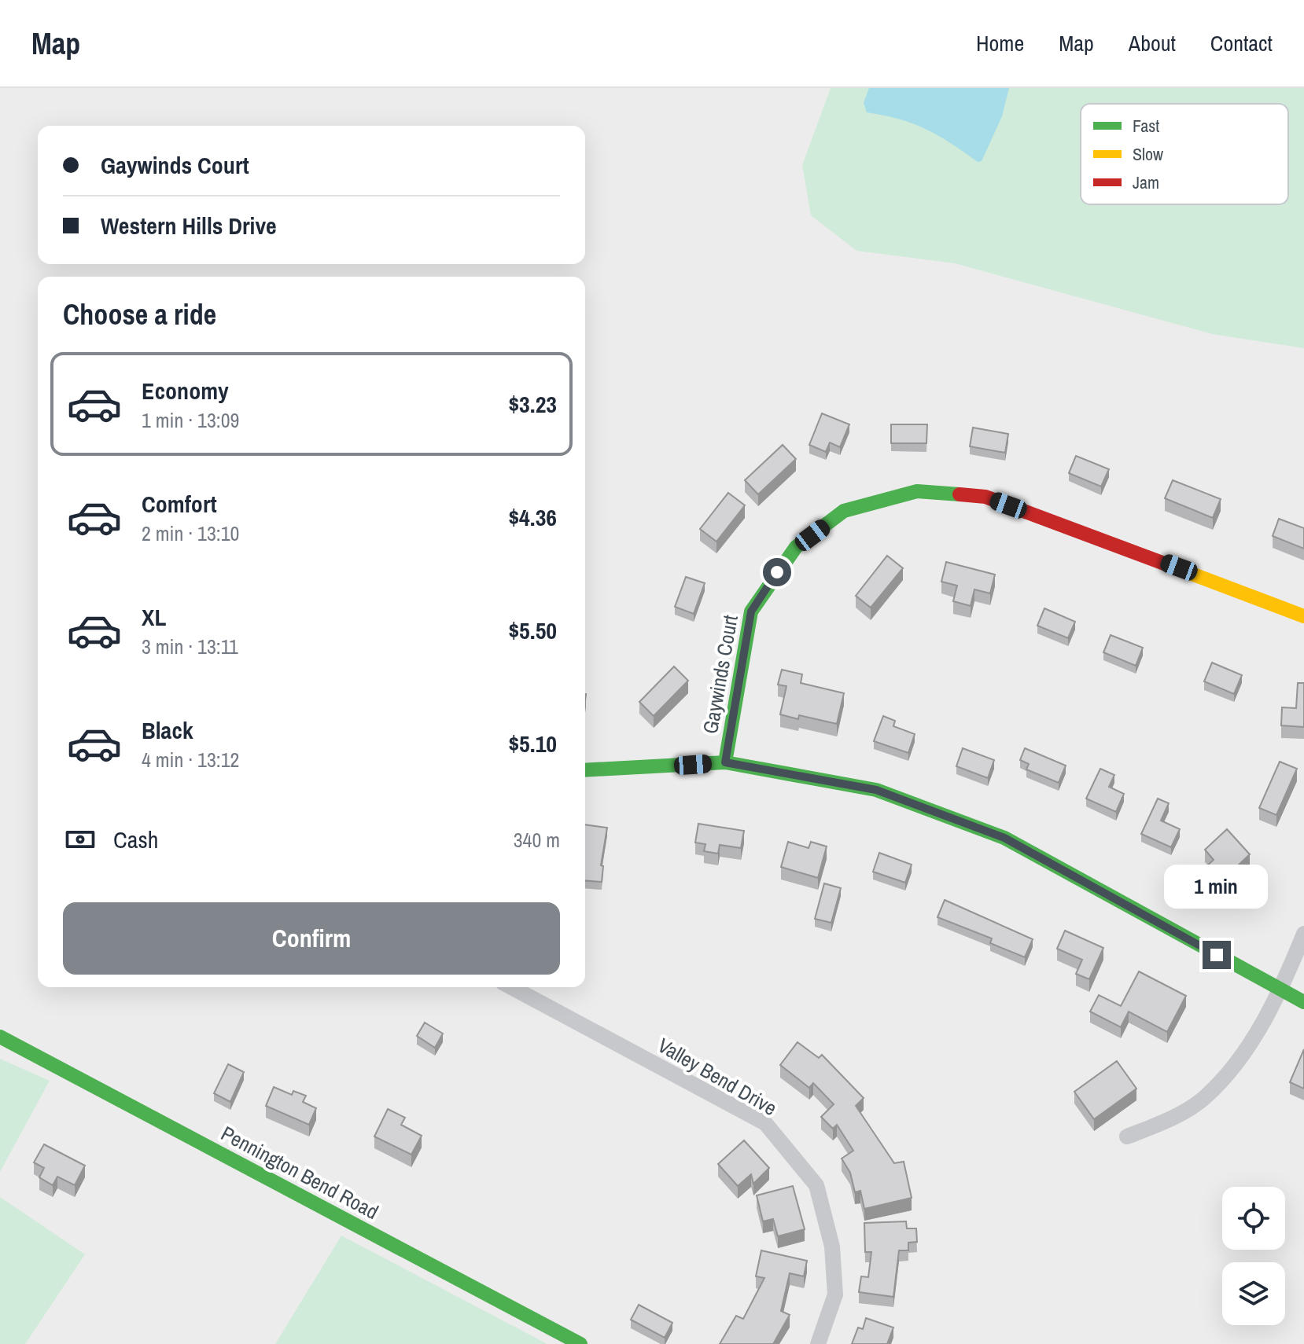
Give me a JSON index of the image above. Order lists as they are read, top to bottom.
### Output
{
  "streets": {
    "street": ["Gaywinds Court", "Valley Bend Drive", "Pennington Bend Road"]
  },
  "legend": ["Fast", "Slow", "Jam"],
  "page": {
    "header": "Map",
    "nav": [
      "Home",
      "Map",
      "About",
      "Contact"
    ],
    "banner": ["Gaywinds Court", "Western Hills Drive"],
    "heading": "Choose a ride",
    "list": [
      {
        "name": "Economy",
        "note": "1 min · 13:09",
        "value": "$3.23"
      },
      {
        "name": "Comfort",
        "note": "2 min · 13:10",
        "value": "$4.36"
      },
      {
        "name": "XL",
        "note": "3 min · 13:11",
        "value": "$5.50"
      },
      {
        "name": "Black",
        "note": "4 min · 13:12",
        "value": "$5.10"
      }
    ],
    "pay": ["Cash", "340 m"],
    "bubble": "1 min",
    "buttons": "Confirm"
  }
}
